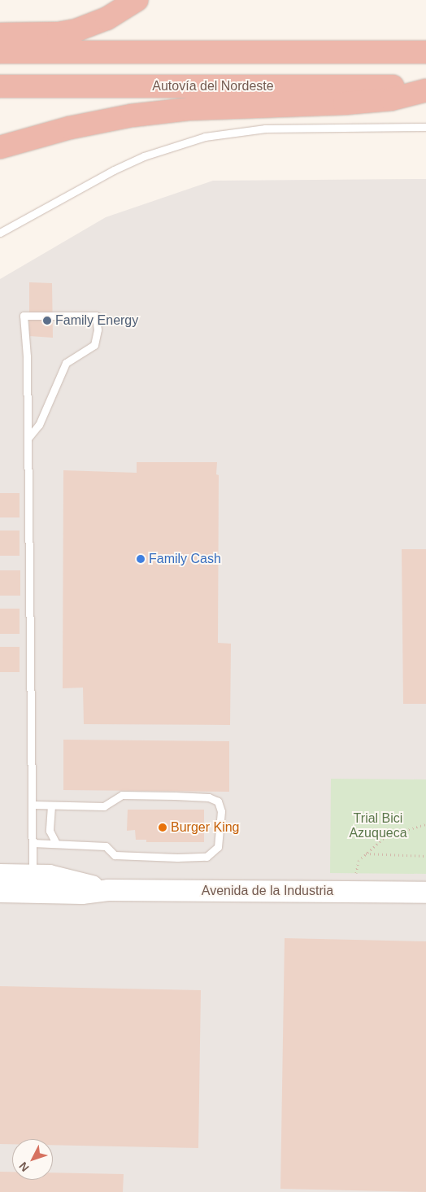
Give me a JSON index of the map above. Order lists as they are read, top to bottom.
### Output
{
  "streets": {
    "highway": ["Autovía del Nordeste"],
    "street": ["Avenida de la Industria"]
  },
  "parks": ["Trial Bici Azuqueca"],
  "places": ["Family Energy", "Family Cash", "Burger King"],
  "north": "bottom left"
}
